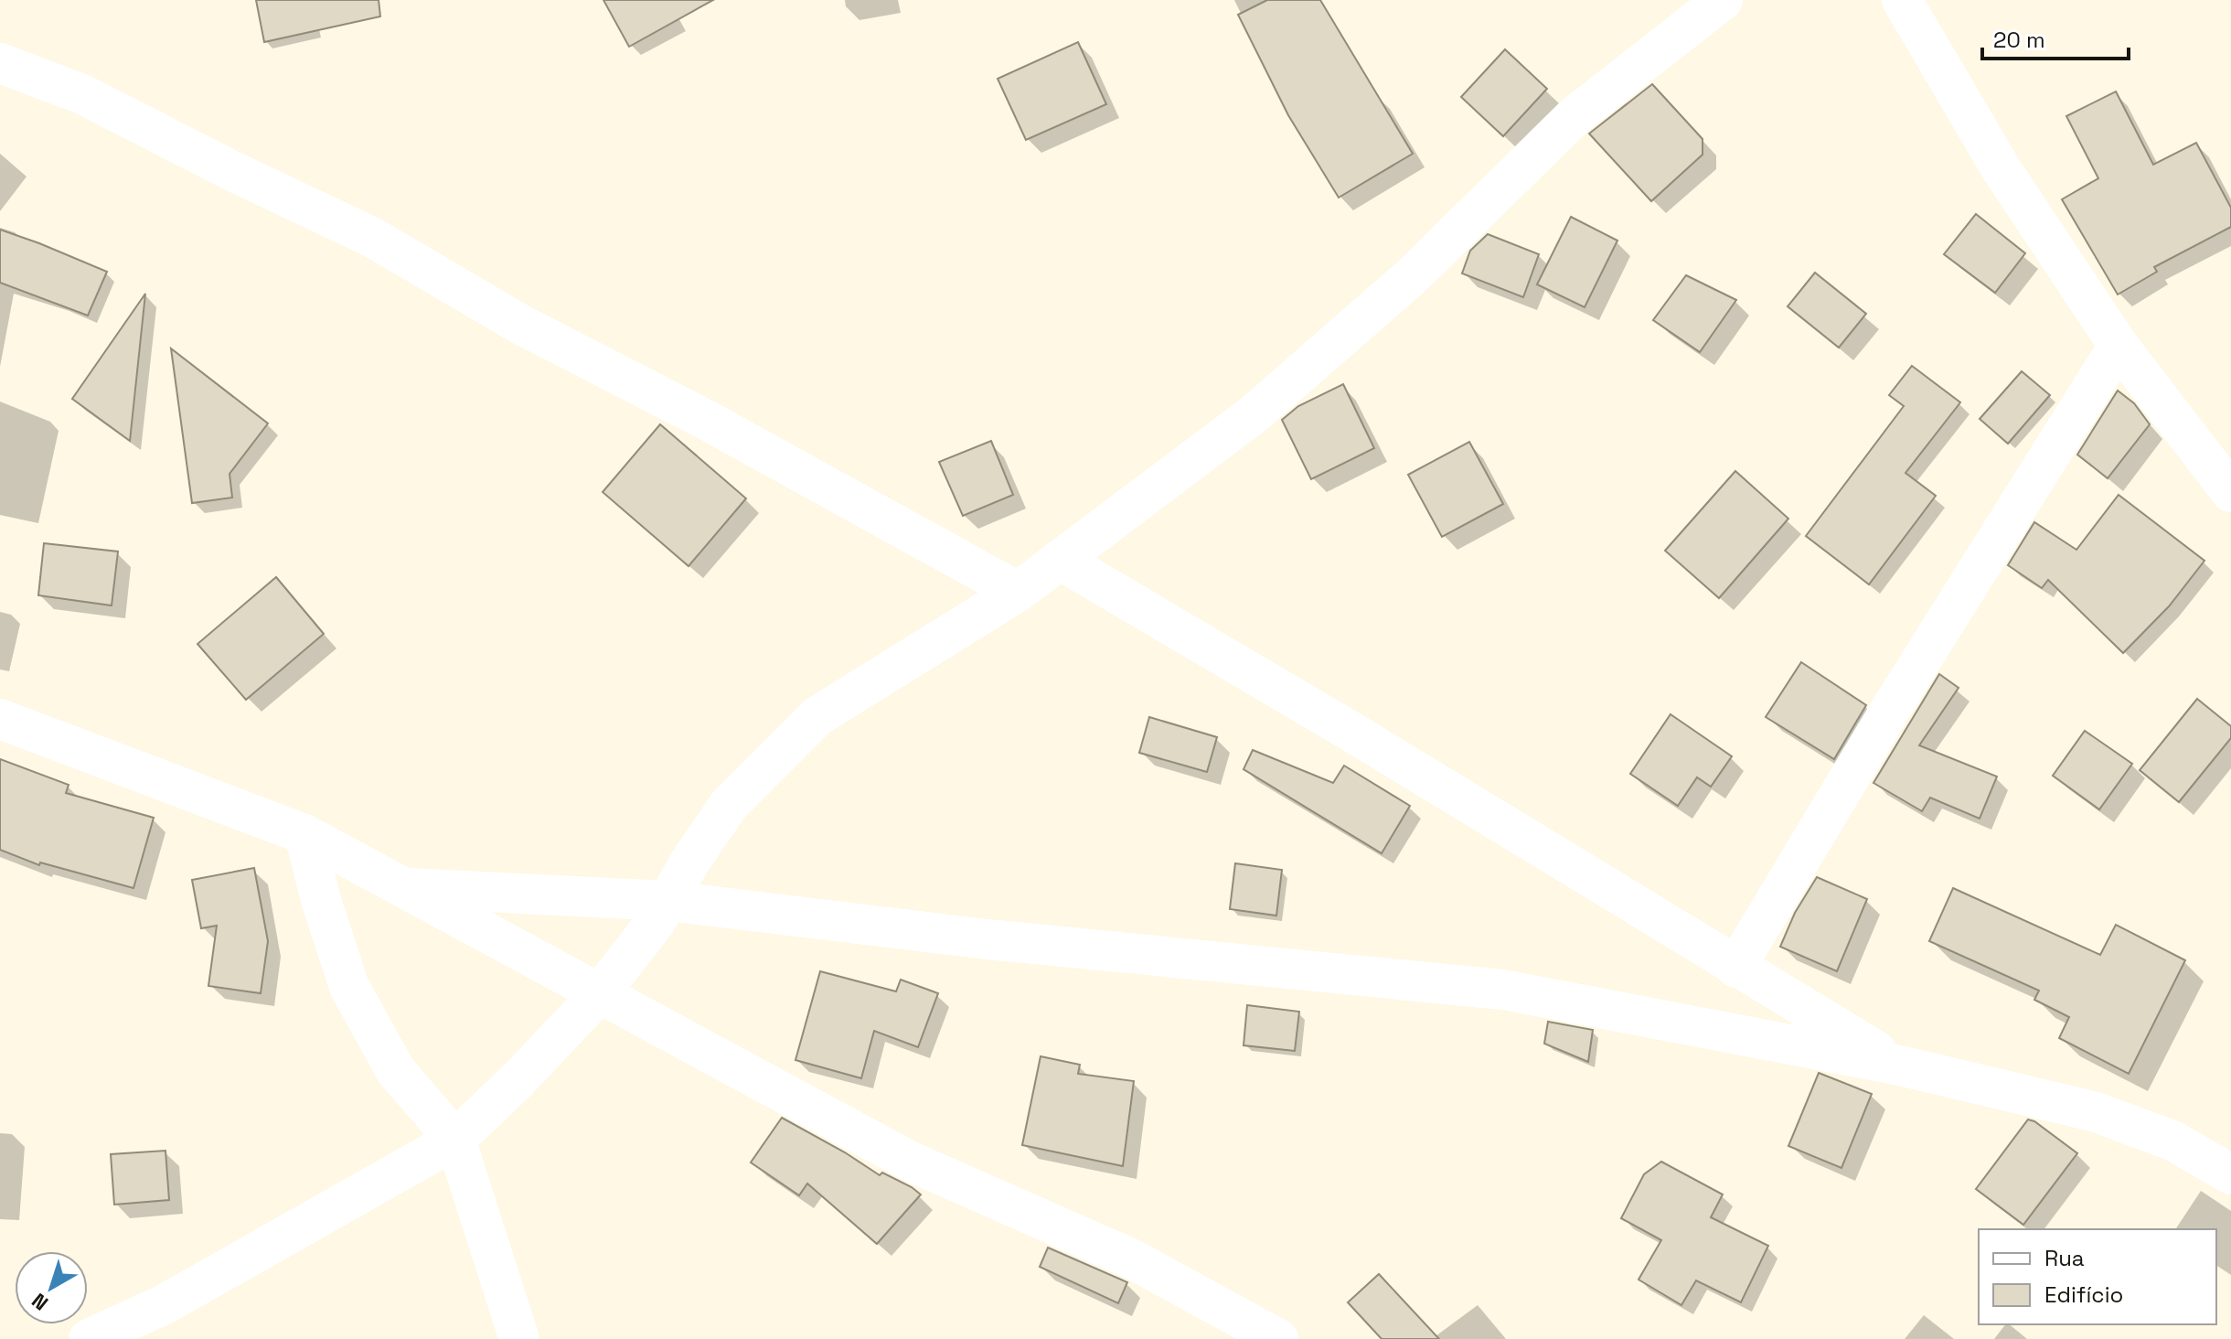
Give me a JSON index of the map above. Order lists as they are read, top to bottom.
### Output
{
  "legend": ["Rua", "Edifício"],
  "scale_bar": "20 m",
  "north": "bottom left"
}
